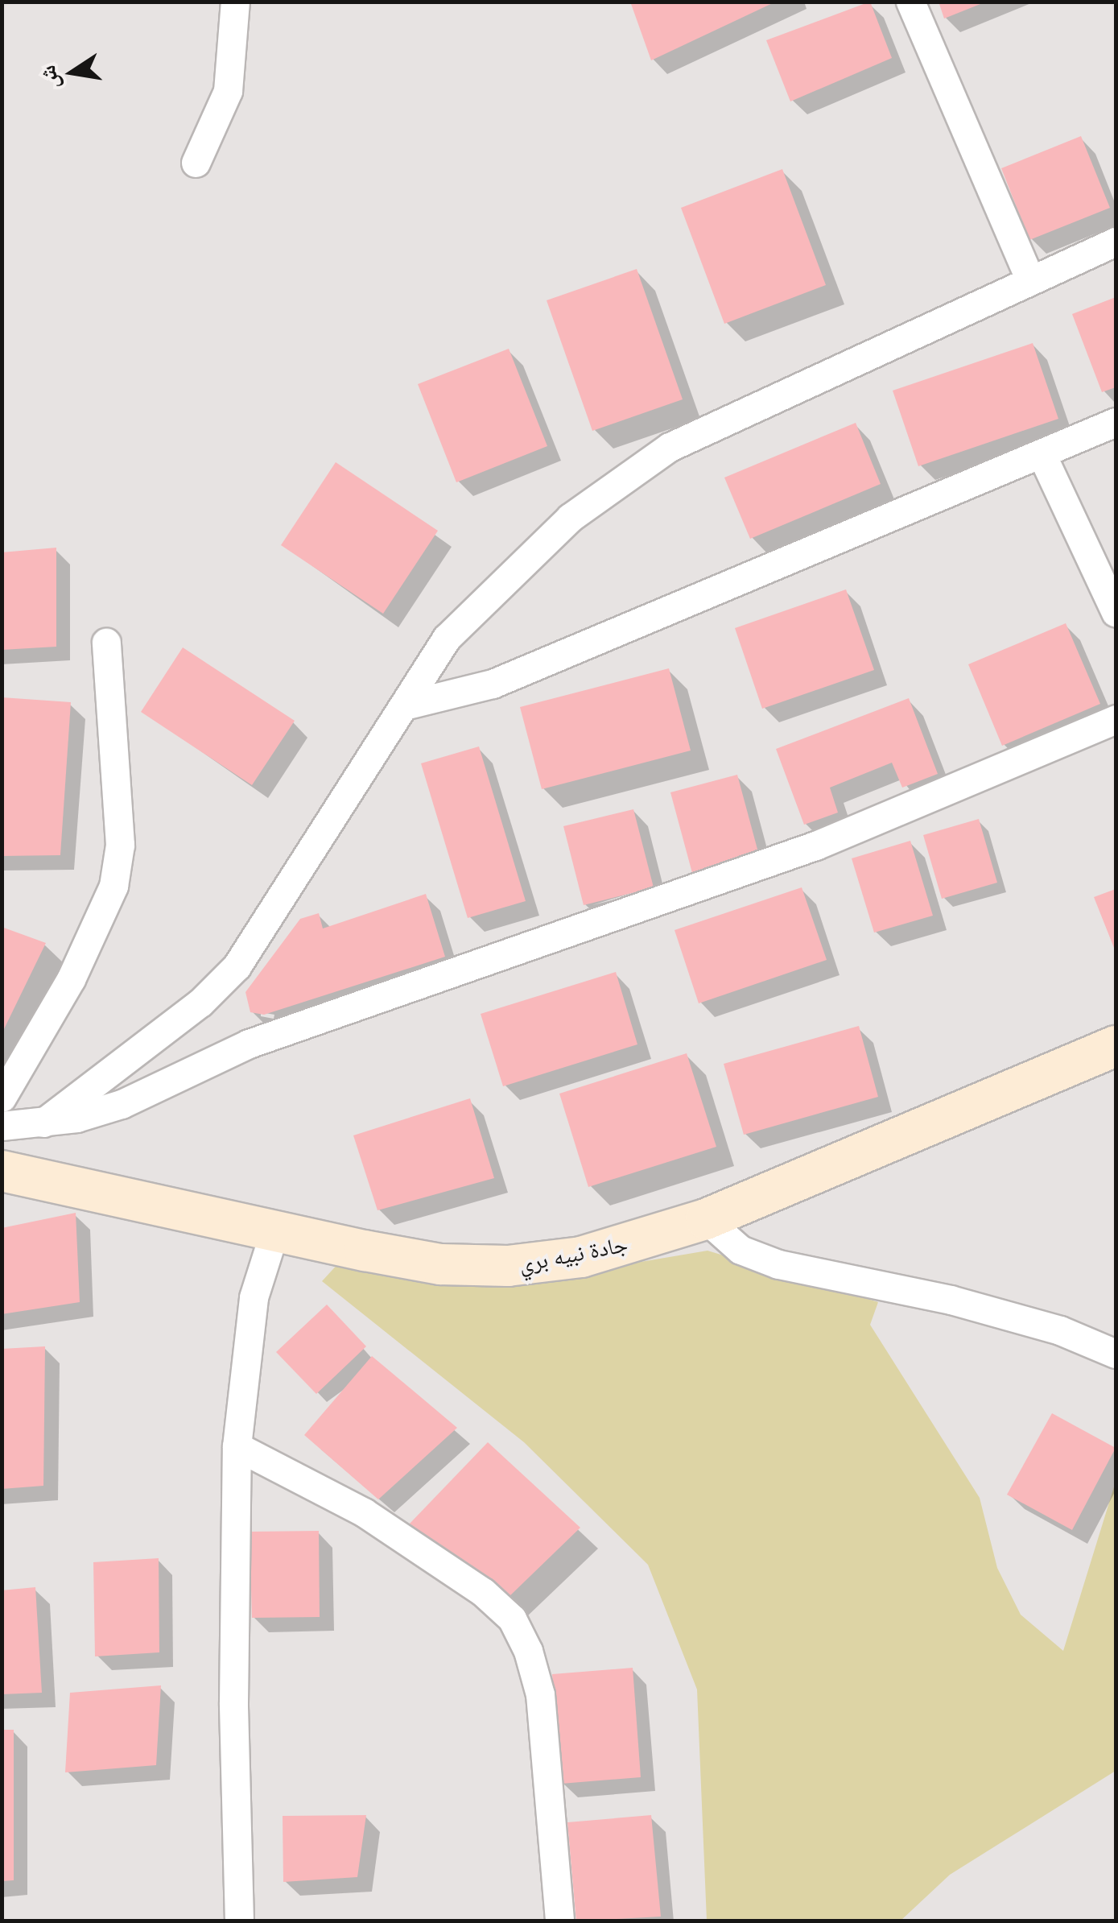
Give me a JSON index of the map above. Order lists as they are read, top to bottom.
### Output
{
  "streets": {
    "street": ["جادة نبيه بري"]
  },
  "north": "left"
}
